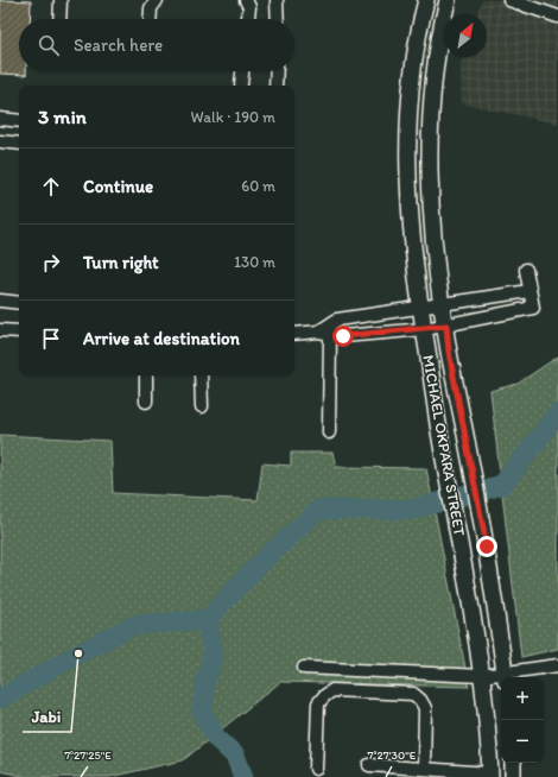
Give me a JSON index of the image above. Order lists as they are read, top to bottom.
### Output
{
  "streets": {
    "main road": ["MICHAEL OKPARA STREET"]
  },
  "places": ["Jabi"],
  "north": "top right",
  "page": {
    "search": "Search here",
    "heading": ["3 min", "Walk · 190 m"],
    "list": [
      ["Continue", "60 m"],
      ["Turn right", "130 m"],
      "Arrive at destination"
    ],
    "map_buttons": ["+", "−"]
  },
  "coordinates": ["7°27'25\"E", "7°27'30\"E"]
}
